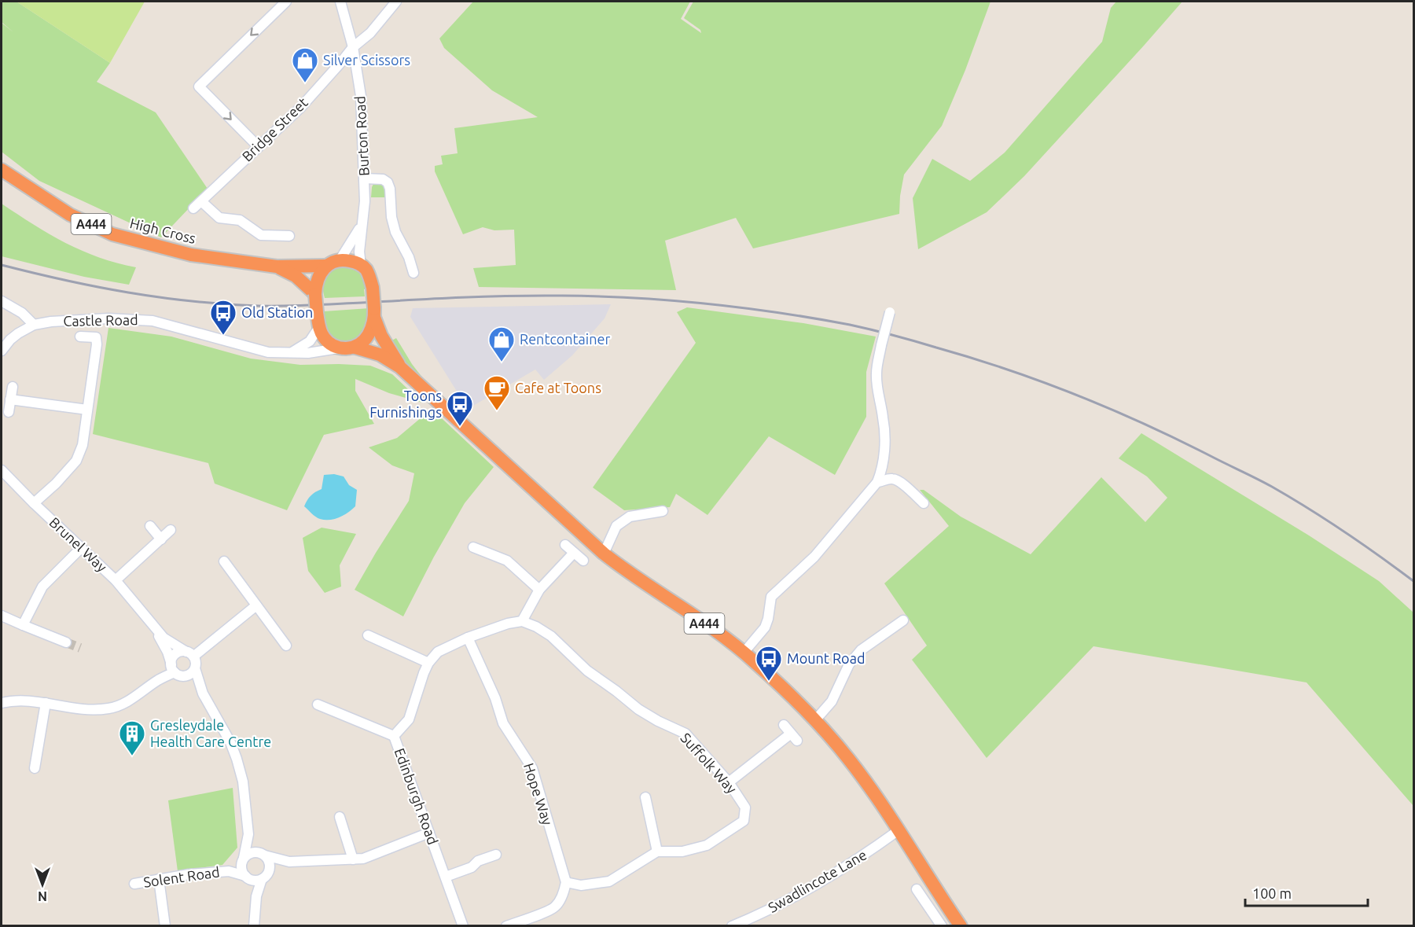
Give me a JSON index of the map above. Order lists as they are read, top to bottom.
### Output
{
  "streets": {
    "highway": ["A444", "High Cross"],
    "street": [
      "Bridge Street",
      "Burton Road",
      "Castle Road",
      "Brunel Way",
      "Suffolk Way",
      "Hope Way",
      "Edinburgh Road",
      "Solent Road",
      "Swadlincote Lane"
    ]
  },
  "crossings": [
    ["Bridge Street", "Burton Road"],
    ["Burton Road", "A444"],
    ["Burton Road", "High Cross"],
    ["Burton Road", "Castle Road"],
    ["A444", "High Cross"],
    ["A444", "Castle Road"],
    ["A444", "Swadlincote Lane"],
    ["High Cross", "Castle Road"],
    ["Hope Way", "Edinburgh Road"]
  ],
  "places": {
    "shop": ["Silver Scissors", "Rentcontainer"],
    "bus stop": ["Old Station", "Toons Furnishings", "Mount Road"],
    "cafe": ["Cafe at Toons"],
    "building": ["Gresleydale Health Care Centre"]
  },
  "scale_bar": "100 m",
  "north": "bottom"
}
